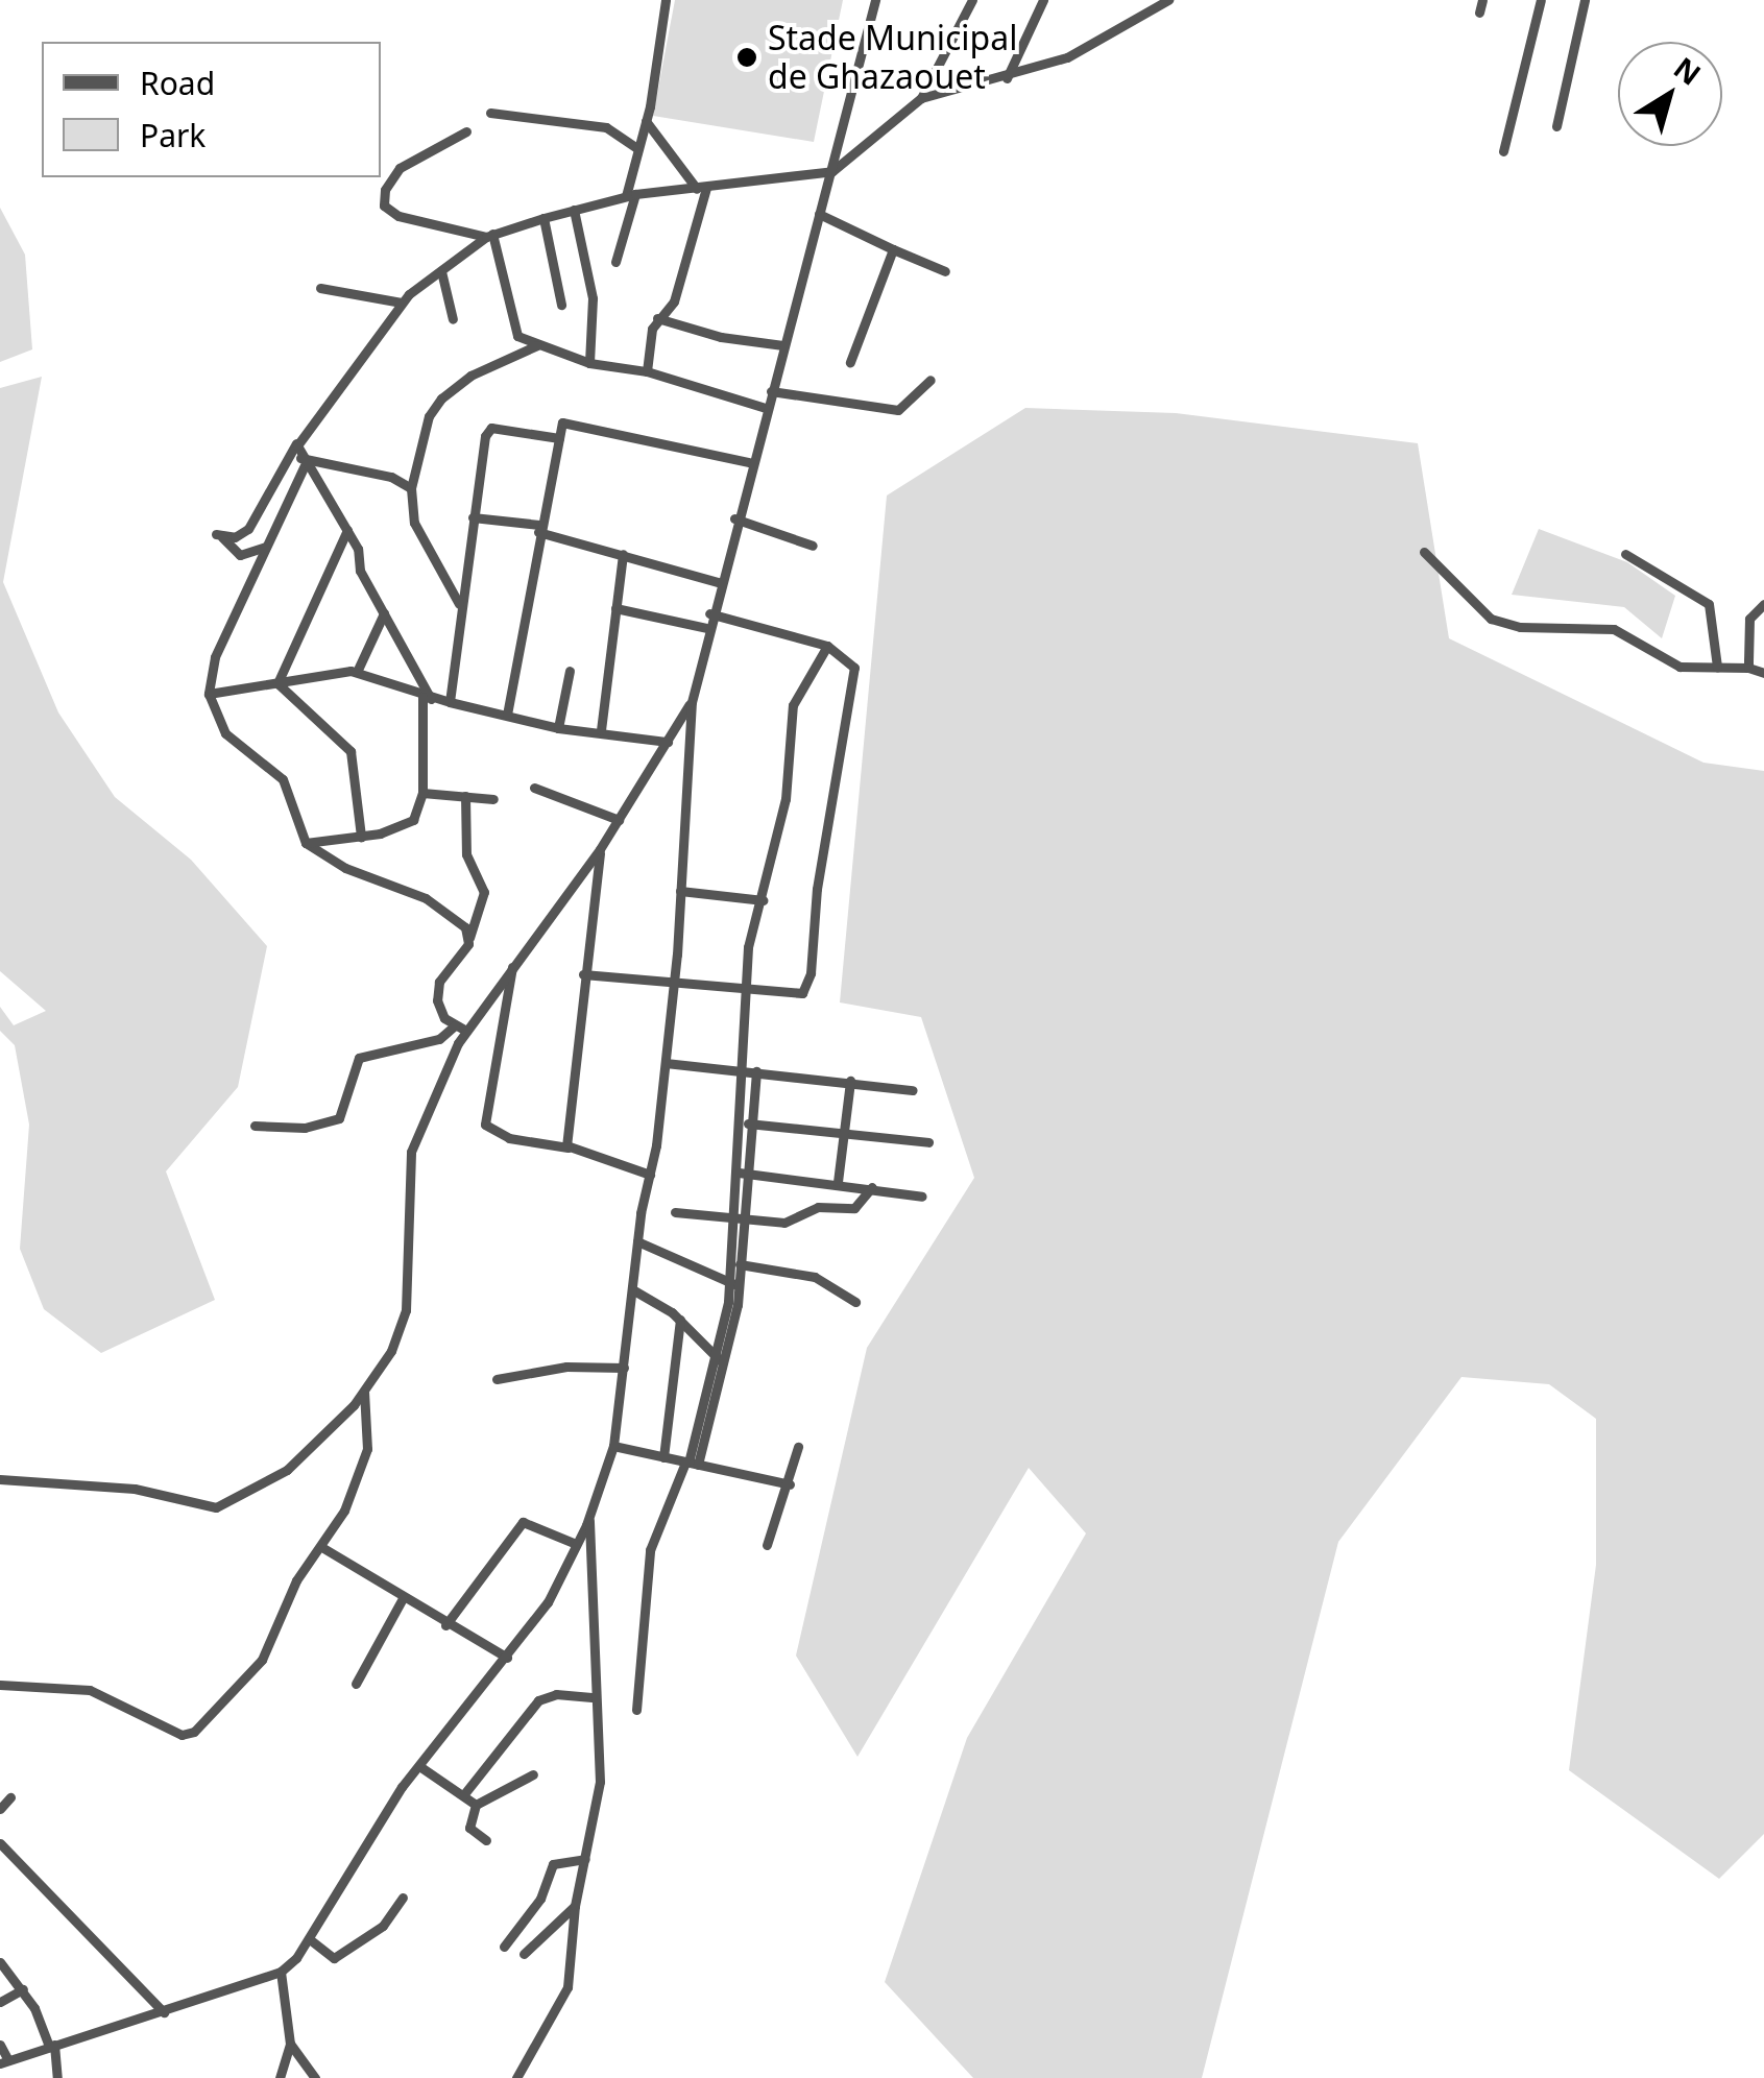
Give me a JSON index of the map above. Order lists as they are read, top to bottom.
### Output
{
  "places": ["Stade Municipal de Ghazaouet"],
  "legend": ["Road", "Park"],
  "north": "top right"
}
